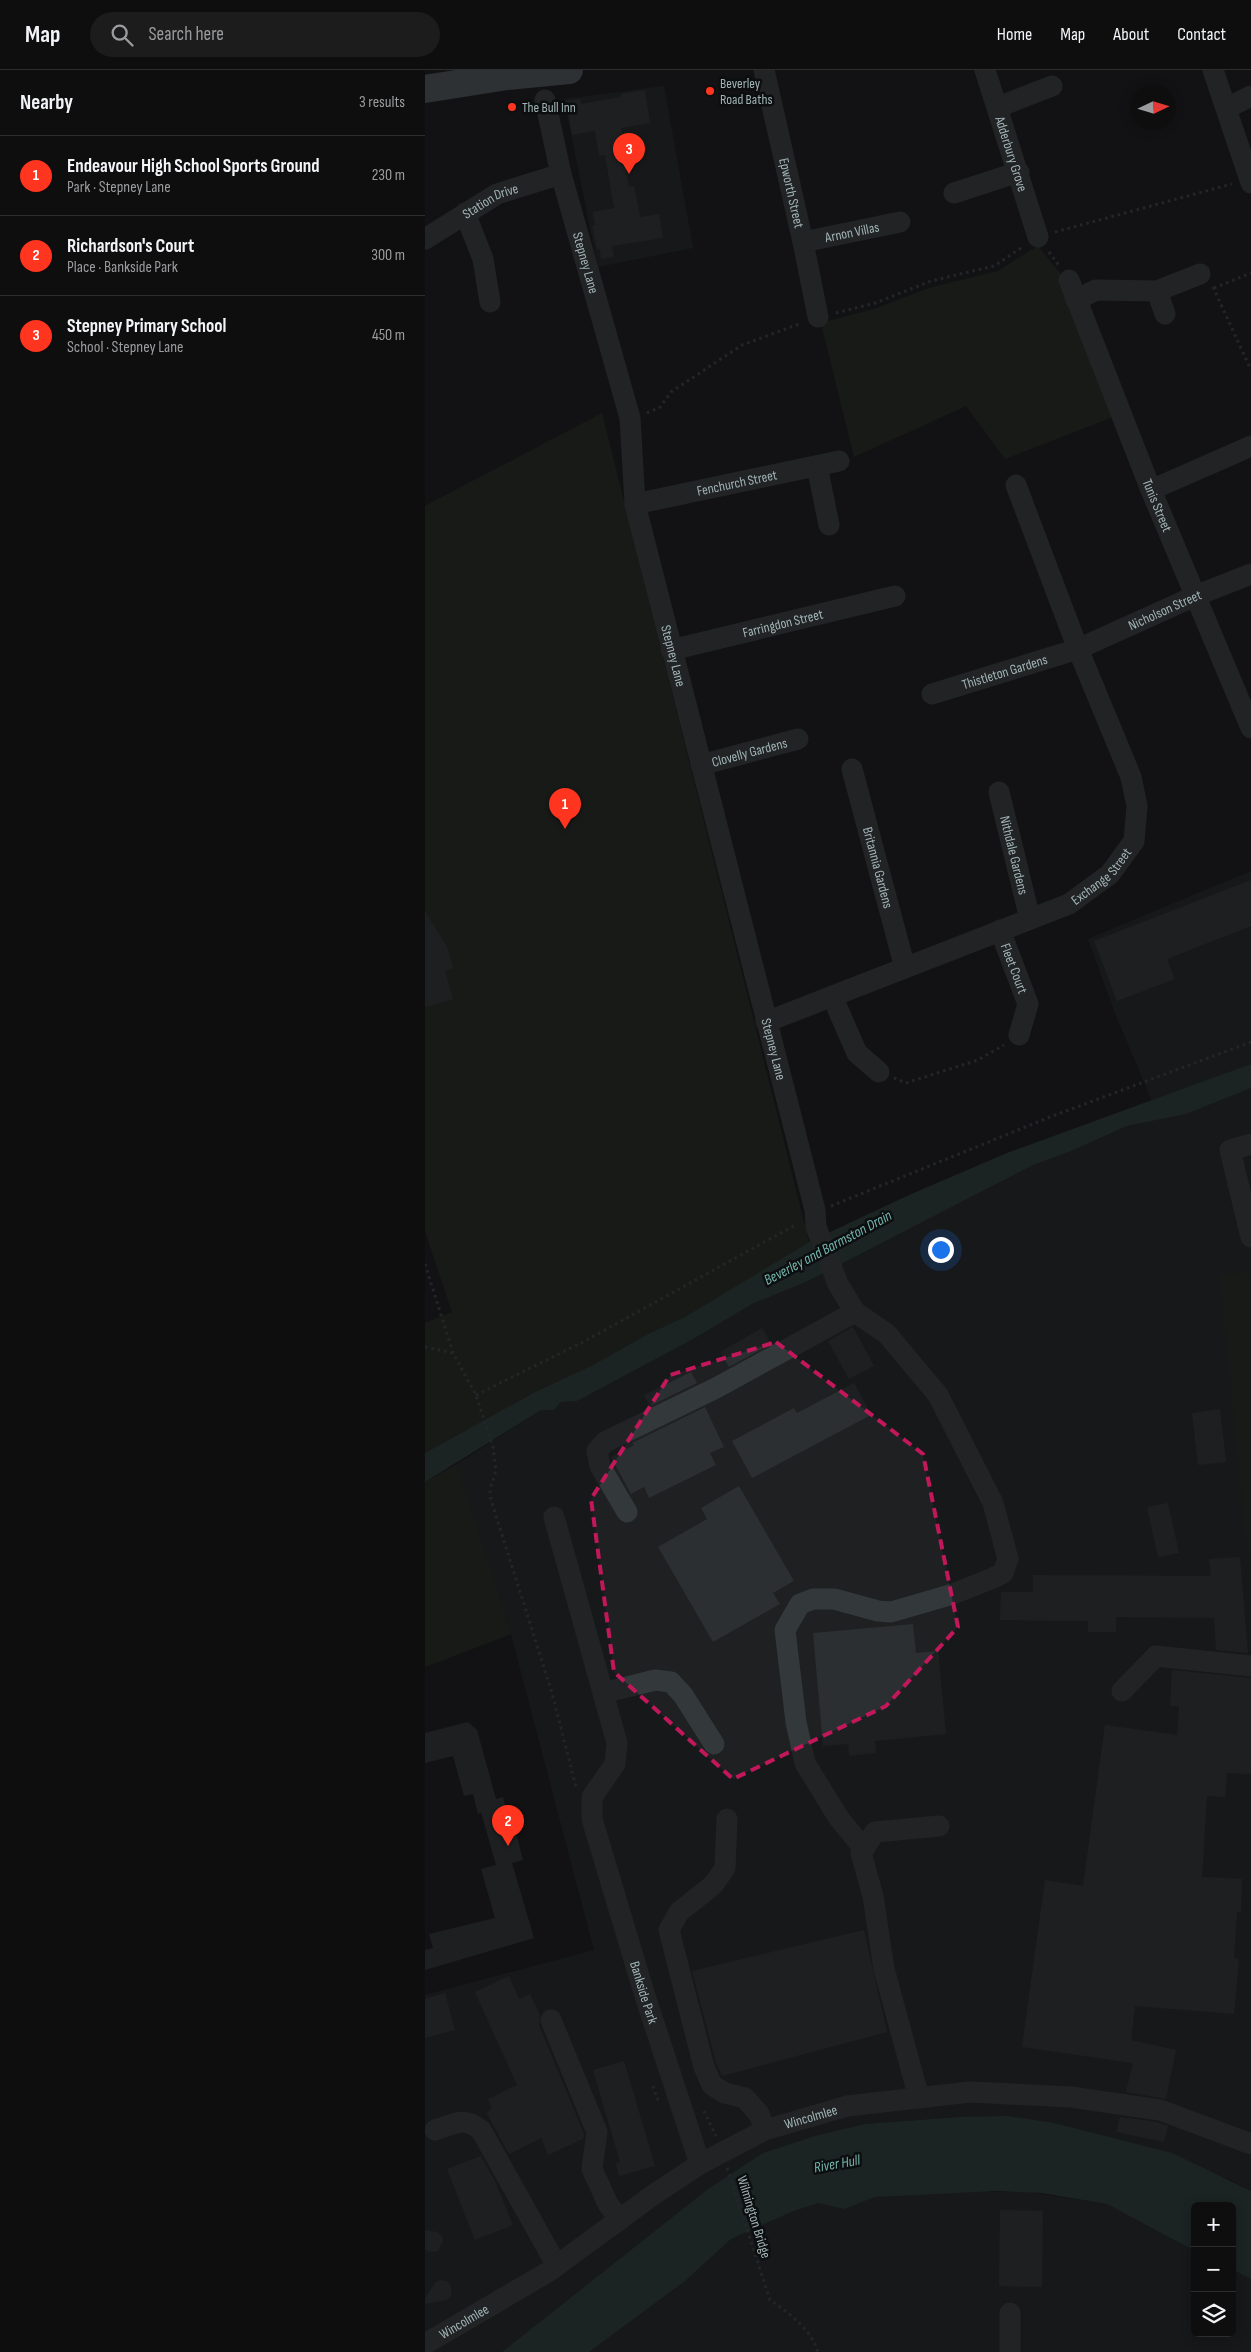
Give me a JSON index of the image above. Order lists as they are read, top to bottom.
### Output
{
  "streets": {
    "street": [
      "Adderbury Grove",
      "Epworth Street",
      "Station Drive",
      "Arnon Villas",
      "Stepney Lane",
      "Fenchurch Street",
      "Tunis Street",
      "Nicholson Street",
      "Farringdon Street",
      "Thistleton Gardens",
      "Clovelly Gardens",
      "Nithdale Gardens",
      "Britannia Gardens",
      "Exchange Street",
      "Fleet Court",
      "Bankside Park",
      "Wincolmlee"
    ],
    "path": ["Wilmington Bridge"]
  },
  "crossings": [
    ["Epworth Street", "Arnon Villas"],
    ["Station Drive", "Stepney Lane"],
    ["Stepney Lane", "Fenchurch Street"],
    ["Stepney Lane", "Farringdon Street"],
    ["Stepney Lane", "Clovelly Gardens"],
    ["Stepney Lane", "Exchange Street"],
    ["Tunis Street", "Nicholson Street"],
    ["Nicholson Street", "Thistleton Gardens"],
    ["Nicholson Street", "Exchange Street"],
    ["Thistleton Gardens", "Exchange Street"],
    ["Nithdale Gardens", "Exchange Street"],
    ["Britannia Gardens", "Exchange Street"],
    ["Exchange Street", "Fleet Court"],
    ["Bankside Park", "Wincolmlee"]
  ],
  "water": ["Beverley and Barmston Drain", "River Hull"],
  "places": ["Beverley Road Baths", "The Bull Inn"],
  "north": "right",
  "page": {
    "header": "Map",
    "search": "Search here",
    "nav": [
      "Home",
      "Map",
      "About",
      "Contact"
    ],
    "heading": ["Nearby", "3 results"],
    "pins": ["3", "1", "2"],
    "list": [
      {
        "mark": "1",
        "name": "Endeavour High School Sports Ground",
        "note": "Park · Stepney Lane",
        "value": "230 m"
      },
      {
        "mark": "2",
        "name": "Richardson's Court",
        "note": "Place · Bankside Park",
        "value": "300 m"
      },
      {
        "mark": "3",
        "name": "Stepney Primary School",
        "note": "School · Stepney Lane",
        "value": "450 m"
      }
    ],
    "map_buttons": ["+", "−"]
  }
}
